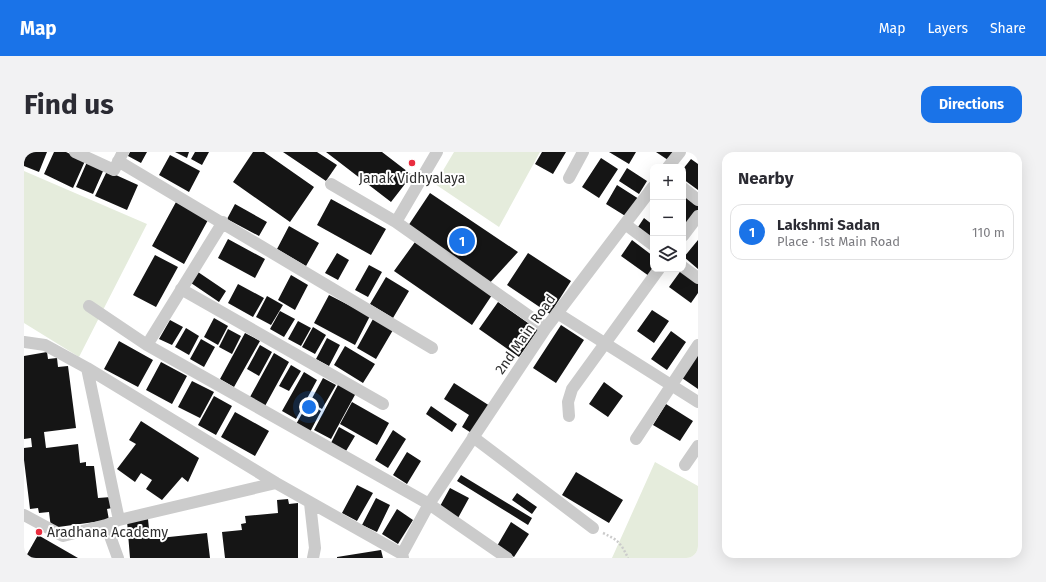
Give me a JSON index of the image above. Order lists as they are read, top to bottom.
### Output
{
  "streets": {
    "street": ["2nd Main Road"]
  },
  "places": ["Janak Vidhyalaya", "Aradhana Academy"],
  "page": {
    "header": "Map",
    "nav": ["Map", "Layers", "Share"],
    "buttons": "Directions",
    "title": "Find us",
    "heading": "Nearby",
    "map_buttons": ["+", "−"],
    "list": [
      {
        "mark": "1",
        "name": "Lakshmi Sadan",
        "note": "Place · 1st Main Road",
        "value": "110 m"
      }
    ],
    "pins": "1"
  }
}
